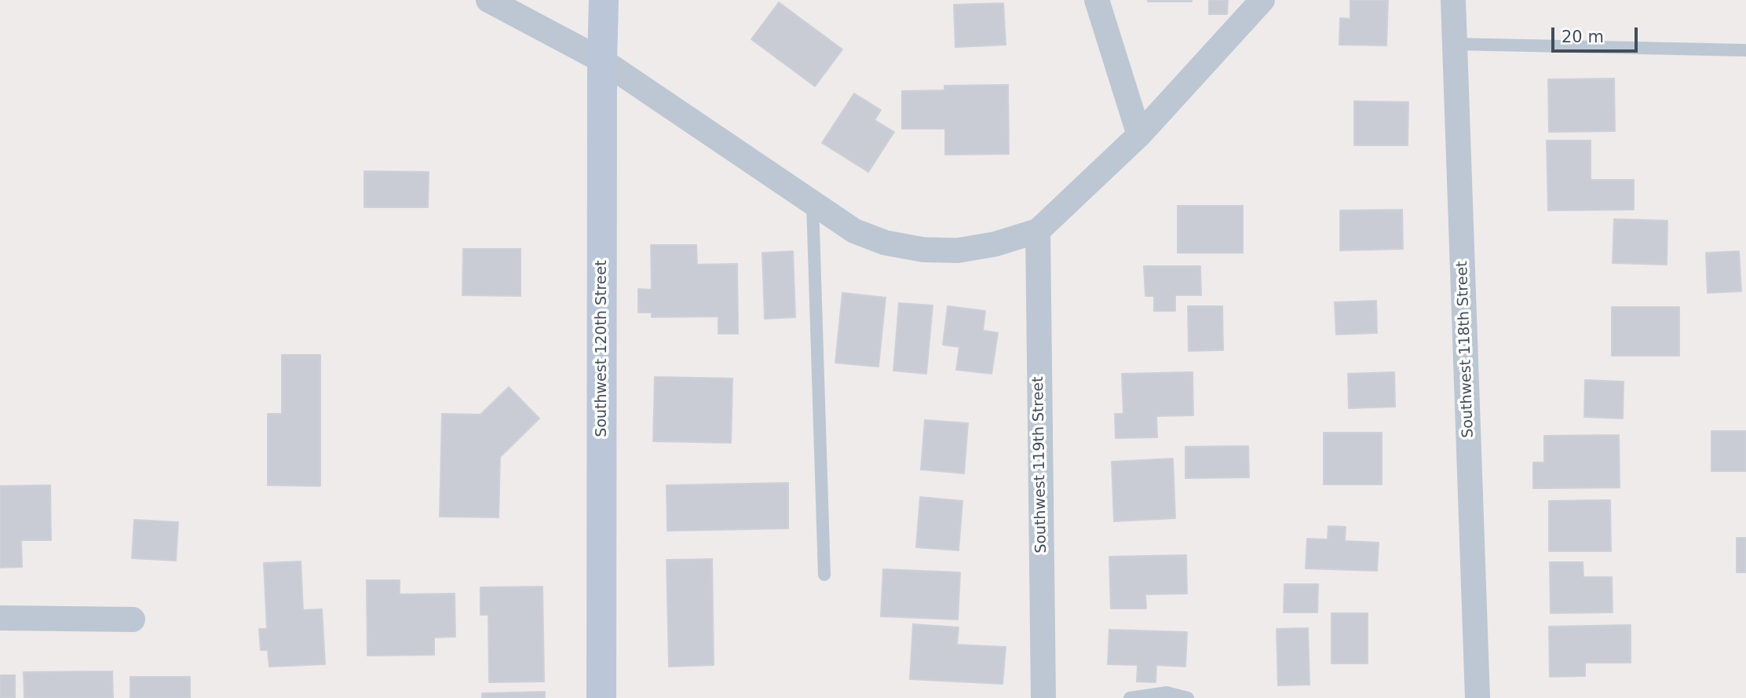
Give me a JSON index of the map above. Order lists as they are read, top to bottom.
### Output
{
  "streets": {
    "street": ["Southwest 120th Street", "Southwest 118th Street", "Southwest 119th Street"]
  },
  "scale_bar": "20 m"
}
